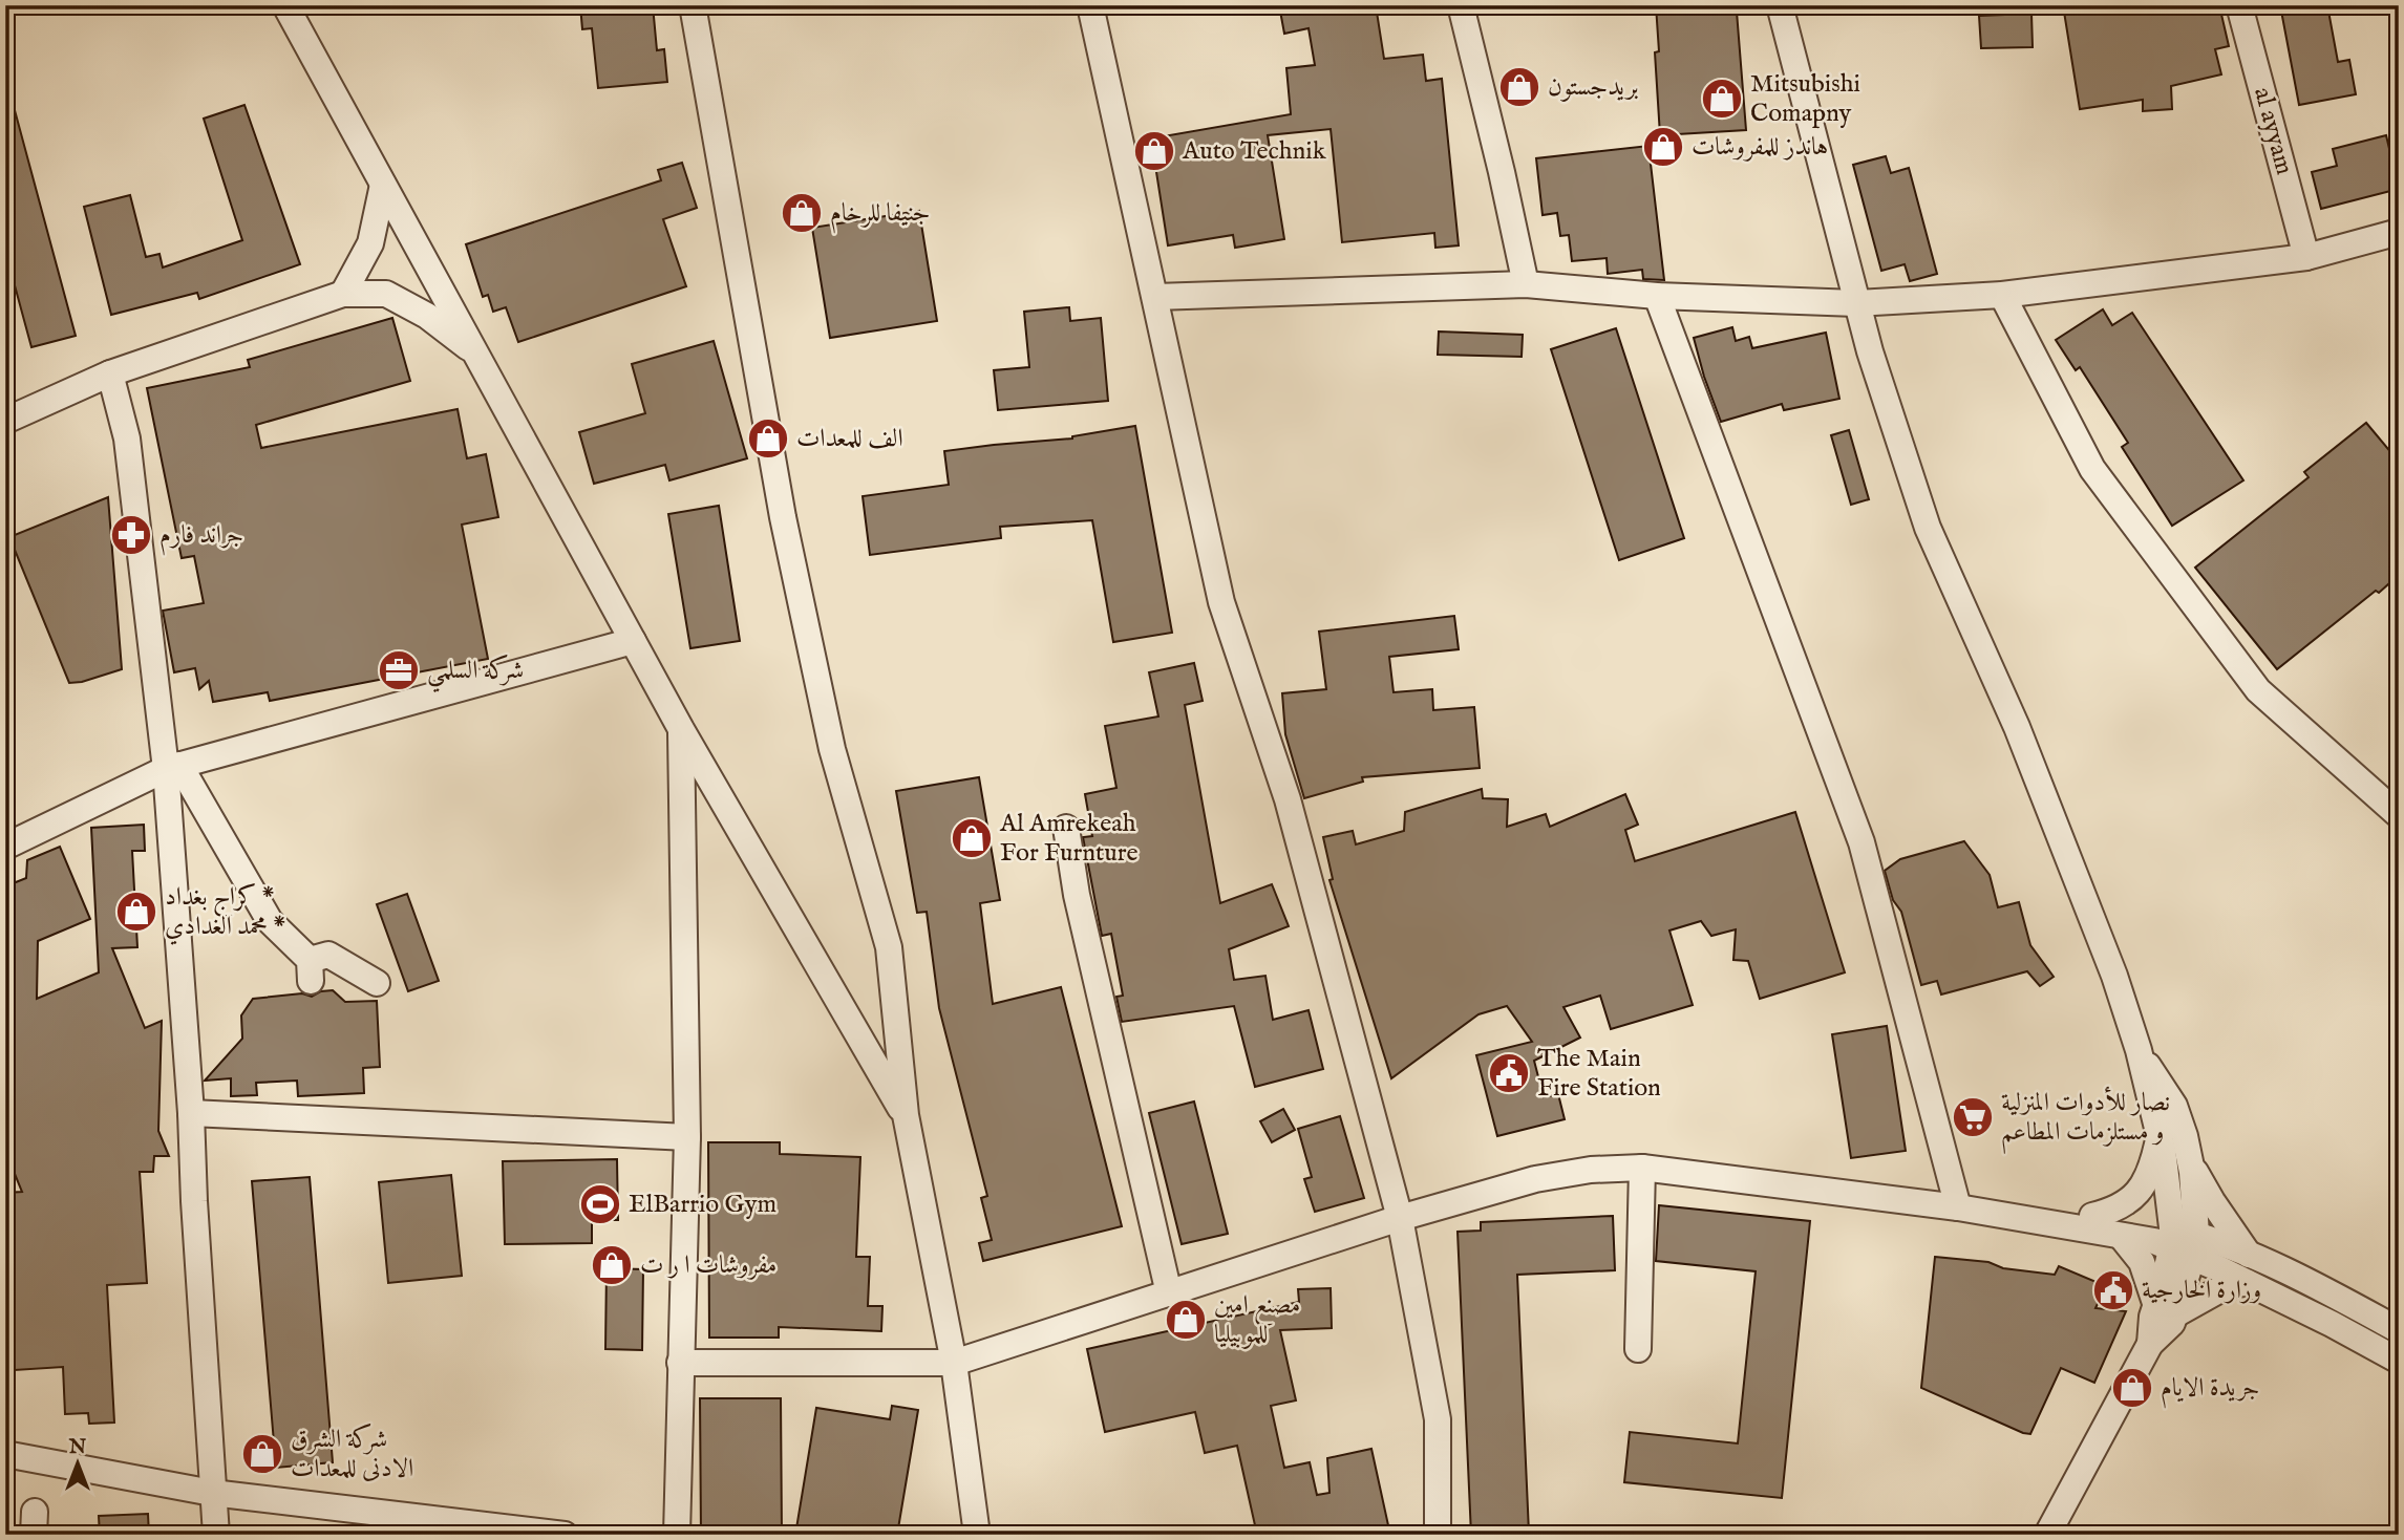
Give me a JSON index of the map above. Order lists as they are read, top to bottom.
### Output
{
  "streets": {
    "street": ["al ayyam"]
  },
  "places": {
    "shop": [
      "بريدجستون",
      "Mitsubishi Comapny",
      "هاندز للمفروشات",
      "Auto Technik",
      "جنيفا للرخام",
      "الف للمعدات",
      "Al Amrekeah For Furnture",
      "كراج بغداد * محمد الغدادي *",
      "مفروشات ا ر ت",
      "مصنع امين للموبيليا",
      "جريدة الايام",
      "شركة الشرق الادنى للمعدات"
    ],
    "pharmacy": ["جراند فارم"],
    "office": ["شركة السلمي"],
    "public building": ["The Main Fire Station", "وزارة الخارجية"],
    "supermarket": ["نصار للأدوات المنزلية و مستلزمات المطاعم"],
    "sports": ["ElBarrio Gym"]
  },
  "north": "top"
}
